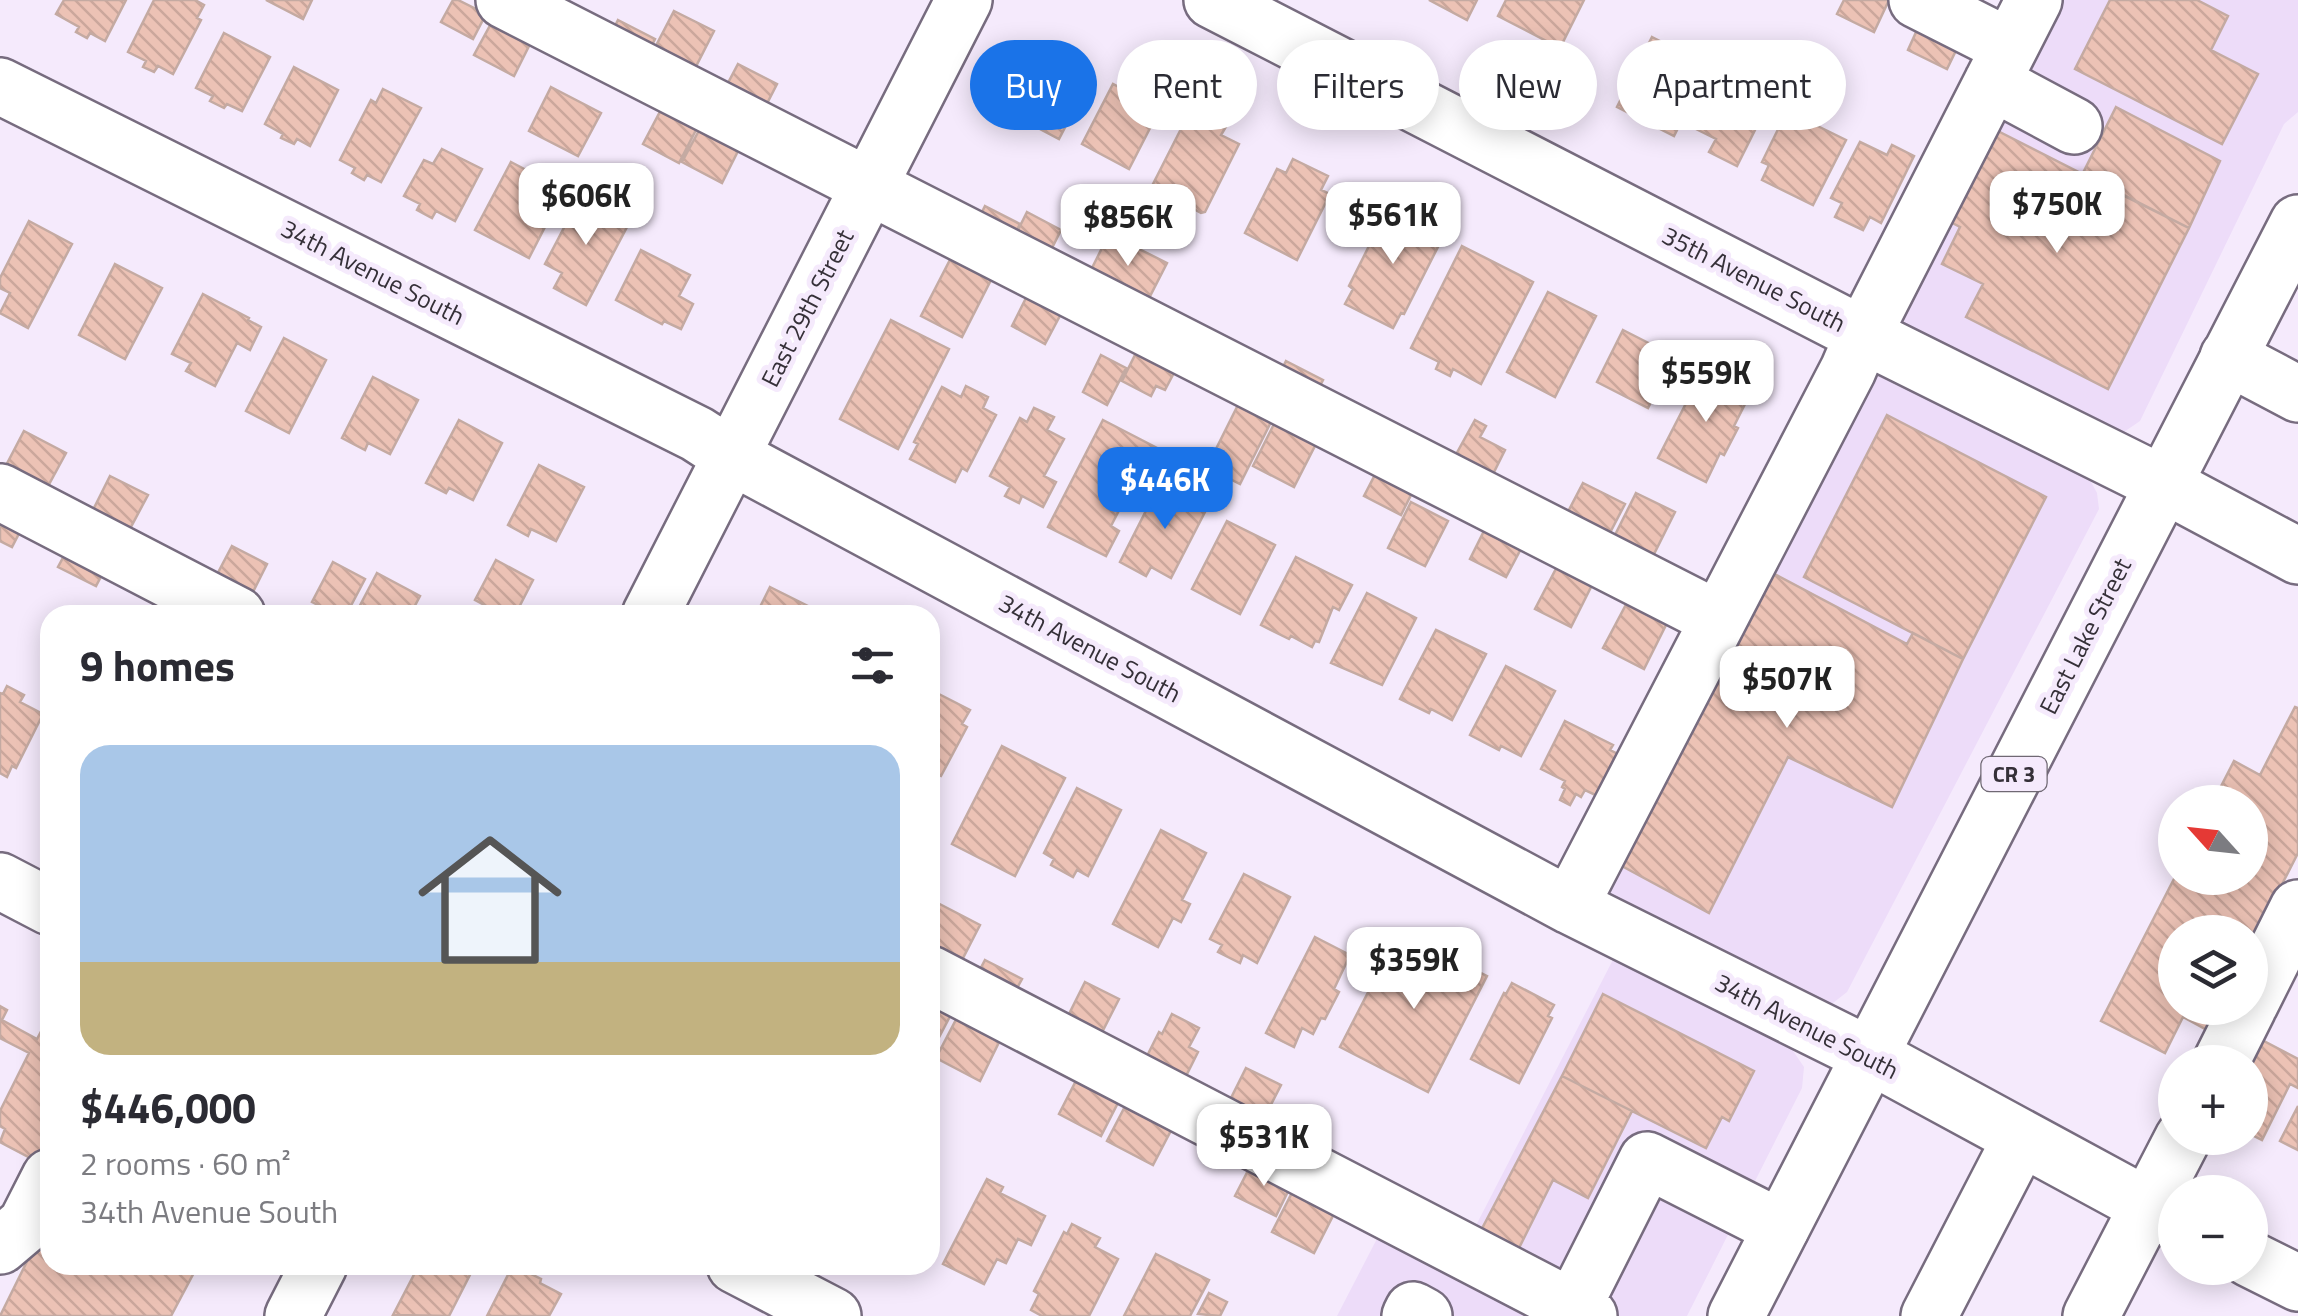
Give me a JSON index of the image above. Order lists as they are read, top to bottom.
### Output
{
  "streets": {
    "street": [
      "34th Avenue South",
      "35th Avenue South",
      "East 29th Street",
      "East Lake Street",
      "CR 3"
    ]
  },
  "crossings": [
    ["34th Avenue South", "East 29th Street"],
    ["34th Avenue South", "East Lake Street"],
    ["35th Avenue South", "East Lake Street"]
  ],
  "north": "top left",
  "page": {
    "chip": [
      "Buy",
      "Rent",
      "Filters",
      "New",
      "Apartment"
    ],
    "price": [
      "$606K",
      "$750K",
      "$561K",
      "$856K",
      "$559K",
      "$446K",
      "$507K",
      "$359K",
      "$531K"
    ],
    "heading": "9 homes",
    "list": [
      {
        "name": "$446,000",
        "note": "2 rooms · 60 m² · 34th Avenue South"
      }
    ],
    "map_buttons": ["+", "−"]
  }
}
